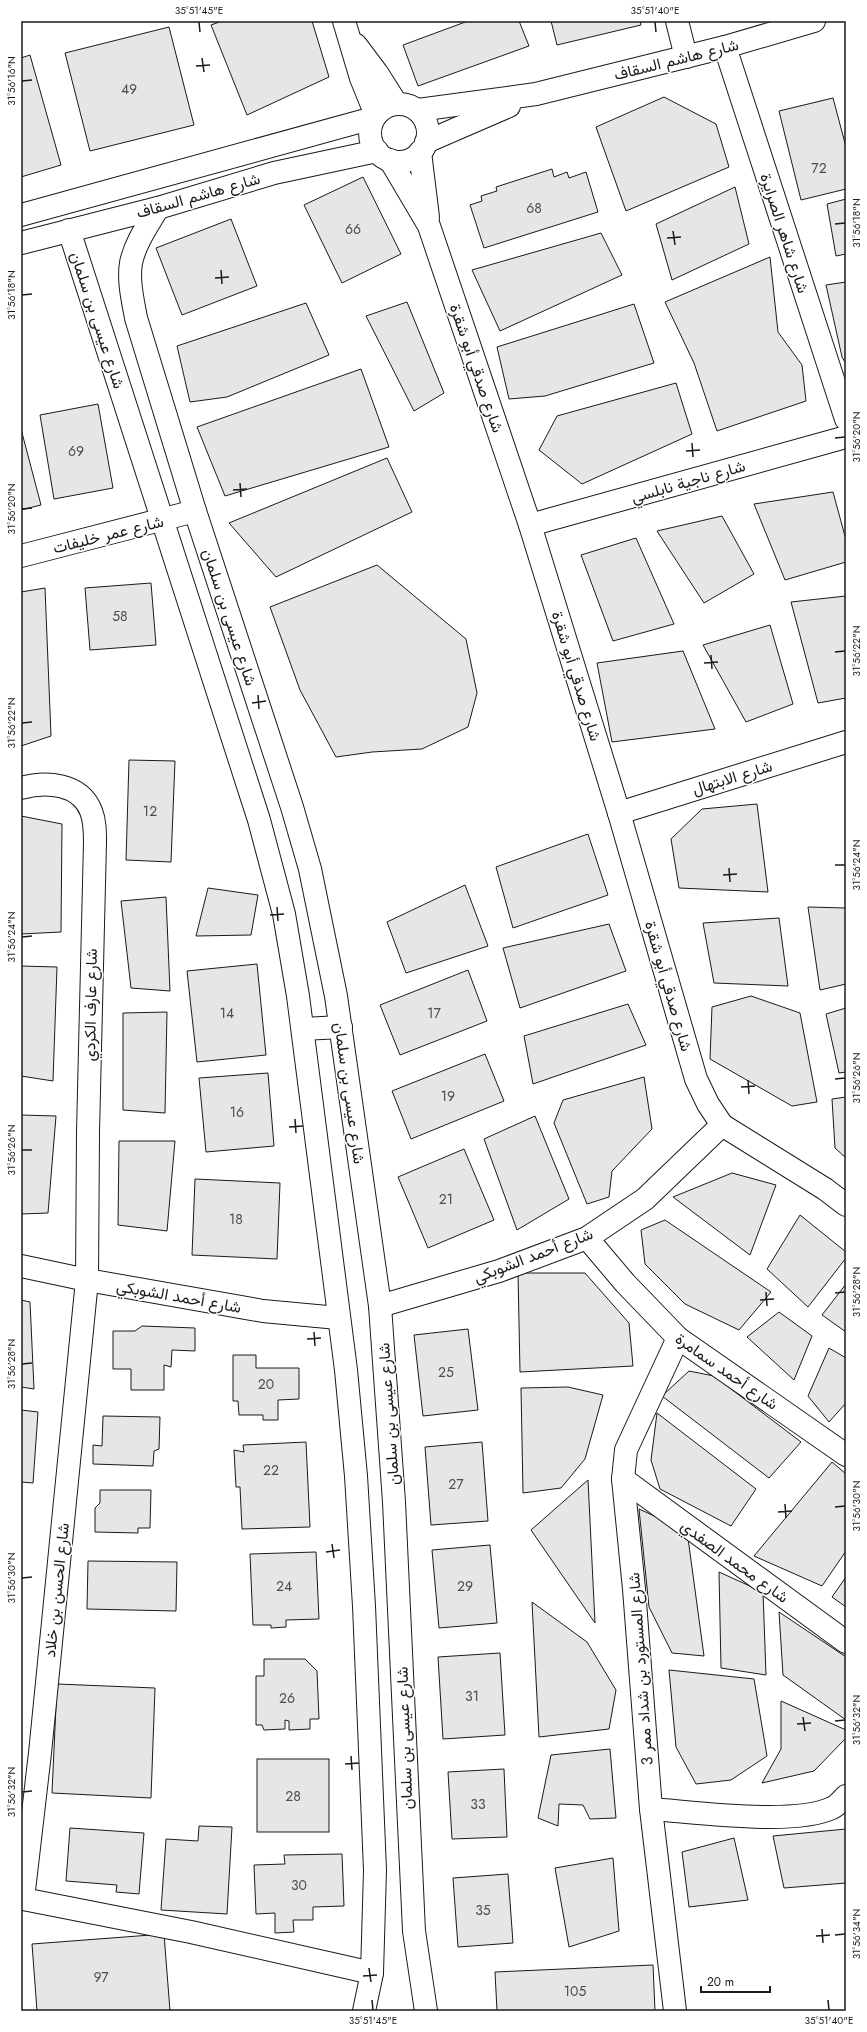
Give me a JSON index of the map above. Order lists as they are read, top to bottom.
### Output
{
  "streets": {
    "street": [
      "شارع هاشم السقاف",
      "شارع شاهر الصرايرة",
      "شارع عيسى بن سلمان",
      "شارع صدقي أبو شقرة",
      "شارع ناجية نابلسي",
      "شارع عمر خليفات",
      "شارع الابتهال",
      "شارع عارف الكردي",
      "شارع أحمد الشوبكي",
      "شارع أحمد سمامرة",
      "شارع محمد الصفدي",
      "شارع الحسن بن خلاد",
      "شارع المستورد بن شداد ممر 3"
    ]
  },
  "crossings": [
    ["شارع هاشم السقاف", "شارع شاهر الصرايرة"],
    ["شارع هاشم السقاف", "شارع عيسى بن سلمان"],
    ["شارع هاشم السقاف", "شارع صدقي أبو شقرة"],
    ["شارع عيسى بن سلمان", "شارع عمر خليفات"],
    ["شارع عيسى بن سلمان", "شارع أحمد الشوبكي"],
    ["شارع صدقي أبو شقرة", "شارع ناجية نابلسي"],
    ["شارع صدقي أبو شقرة", "شارع الابتهال"],
    ["شارع صدقي أبو شقرة", "شارع أحمد الشوبكي"],
    ["شارع عارف الكردي", "شارع أحمد الشوبكي"],
    ["شارع عارف الكردي", "شارع الحسن بن خلاد"],
    ["شارع أحمد الشوبكي", "شارع أحمد سمامرة"],
    ["شارع أحمد الشوبكي", "شارع الحسن بن خلاد"],
    ["شارع أحمد سمامرة", "شارع المستورد بن شداد ممر 3"],
    ["شارع محمد الصفدي", "شارع المستورد بن شداد ممر 3"]
  ],
  "house_numbers": [
    "49",
    "72",
    "68",
    "66",
    "69",
    "58",
    "12",
    "14",
    "17",
    "19",
    "16",
    "21",
    "18",
    "25",
    "20",
    "22",
    "27",
    "24",
    "29",
    "31",
    "26",
    "28",
    "33",
    "30",
    "35",
    "97",
    "105"
  ],
  "scale_bar": "20 m",
  "coordinates": [
    "35°51'45\"E",
    "35°51'40\"E",
    "31°56'16\"N",
    "31°56'18\"N",
    "31°56'20\"N",
    "31°56'22\"N",
    "31°56'24\"N",
    "31°56'26\"N",
    "31°56'28\"N",
    "31°56'30\"N",
    "31°56'32\"N",
    "31°56'34\"N"
  ]
}
